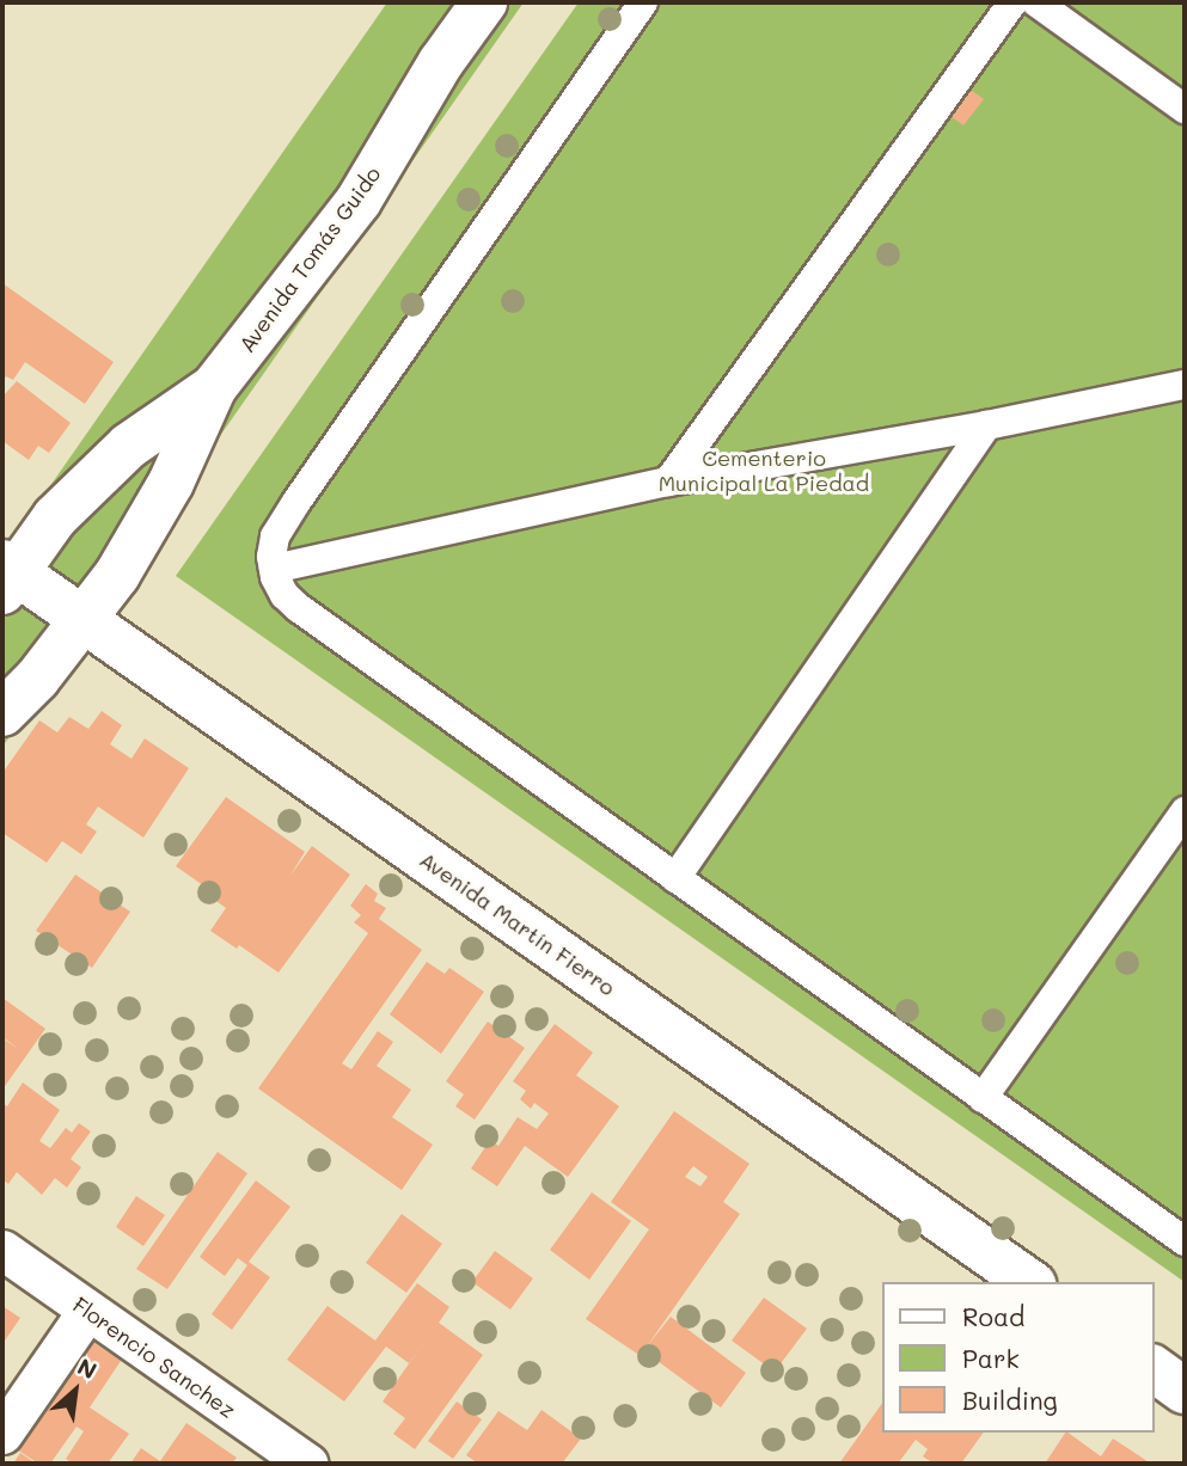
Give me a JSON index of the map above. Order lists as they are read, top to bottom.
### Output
{
  "streets": {
    "main road": ["Avenida Tomás Guido", "Avenida Martín Fierro"],
    "street": ["Florencio Sanchez"]
  },
  "crossings": [
    ["Avenida Tomás Guido", "Avenida Martín Fierro"]
  ],
  "parks": ["Cementerio Municipal La Piedad"],
  "legend": ["Road", "Park", "Building"],
  "north": "top right"
}
